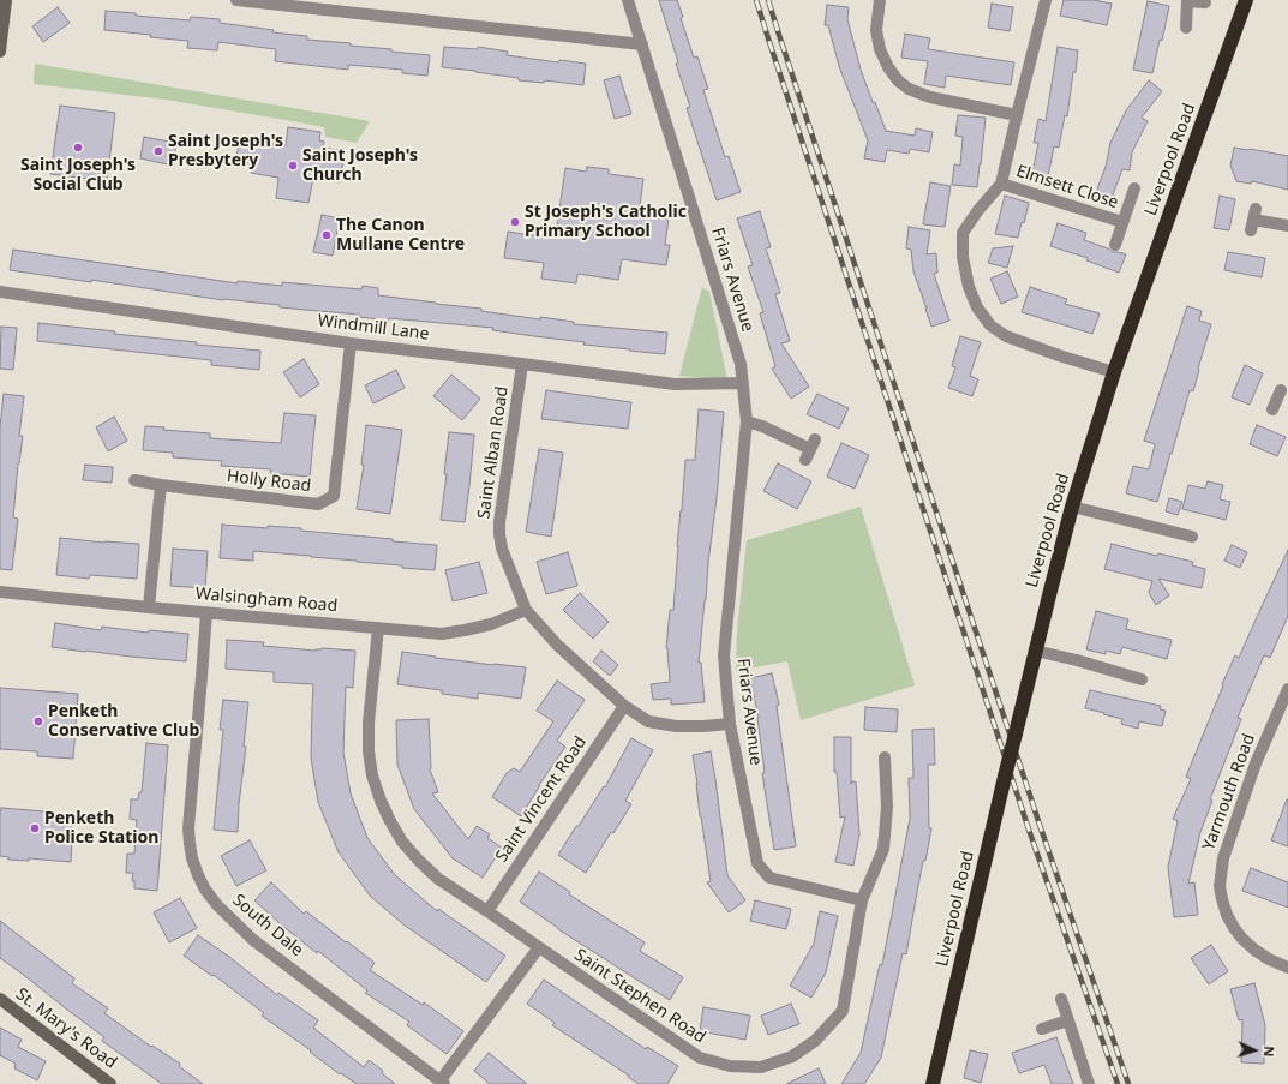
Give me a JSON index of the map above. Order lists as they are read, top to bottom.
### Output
{
  "streets": {
    "highway": ["Liverpool Road"],
    "street": [
      "Elmsett Close",
      "Friars Avenue",
      "Windmill Lane",
      "Saint Alban Road",
      "Holly Road",
      "Walsingham Road",
      "Yarmouth Road",
      "Saint Vincent Road",
      "South Dale",
      "Saint Stephen Road",
      "St. Mary's Road"
    ]
  },
  "crossings": [
    ["Liverpool Road", "Elmsett Close"],
    ["Friars Avenue", "Windmill Lane"],
    ["Friars Avenue", "Saint Alban Road"],
    ["Friars Avenue", "Saint Stephen Road"],
    ["Windmill Lane", "Saint Alban Road"],
    ["Windmill Lane", "Holly Road"],
    ["Saint Alban Road", "Walsingham Road"],
    ["Saint Alban Road", "Saint Vincent Road"],
    ["Walsingham Road", "South Dale"],
    ["Walsingham Road", "Saint Stephen Road"],
    ["Saint Vincent Road", "Saint Stephen Road"]
  ],
  "places": [
    "Saint Joseph's Social Club",
    "Saint Joseph's Presbytery",
    "Saint Joseph's Church",
    "St Joseph's Catholic Primary School",
    "The Canon Mullane Centre",
    "Penketh Conservative Club",
    "Penketh Police Station"
  ],
  "north": "right"
}
